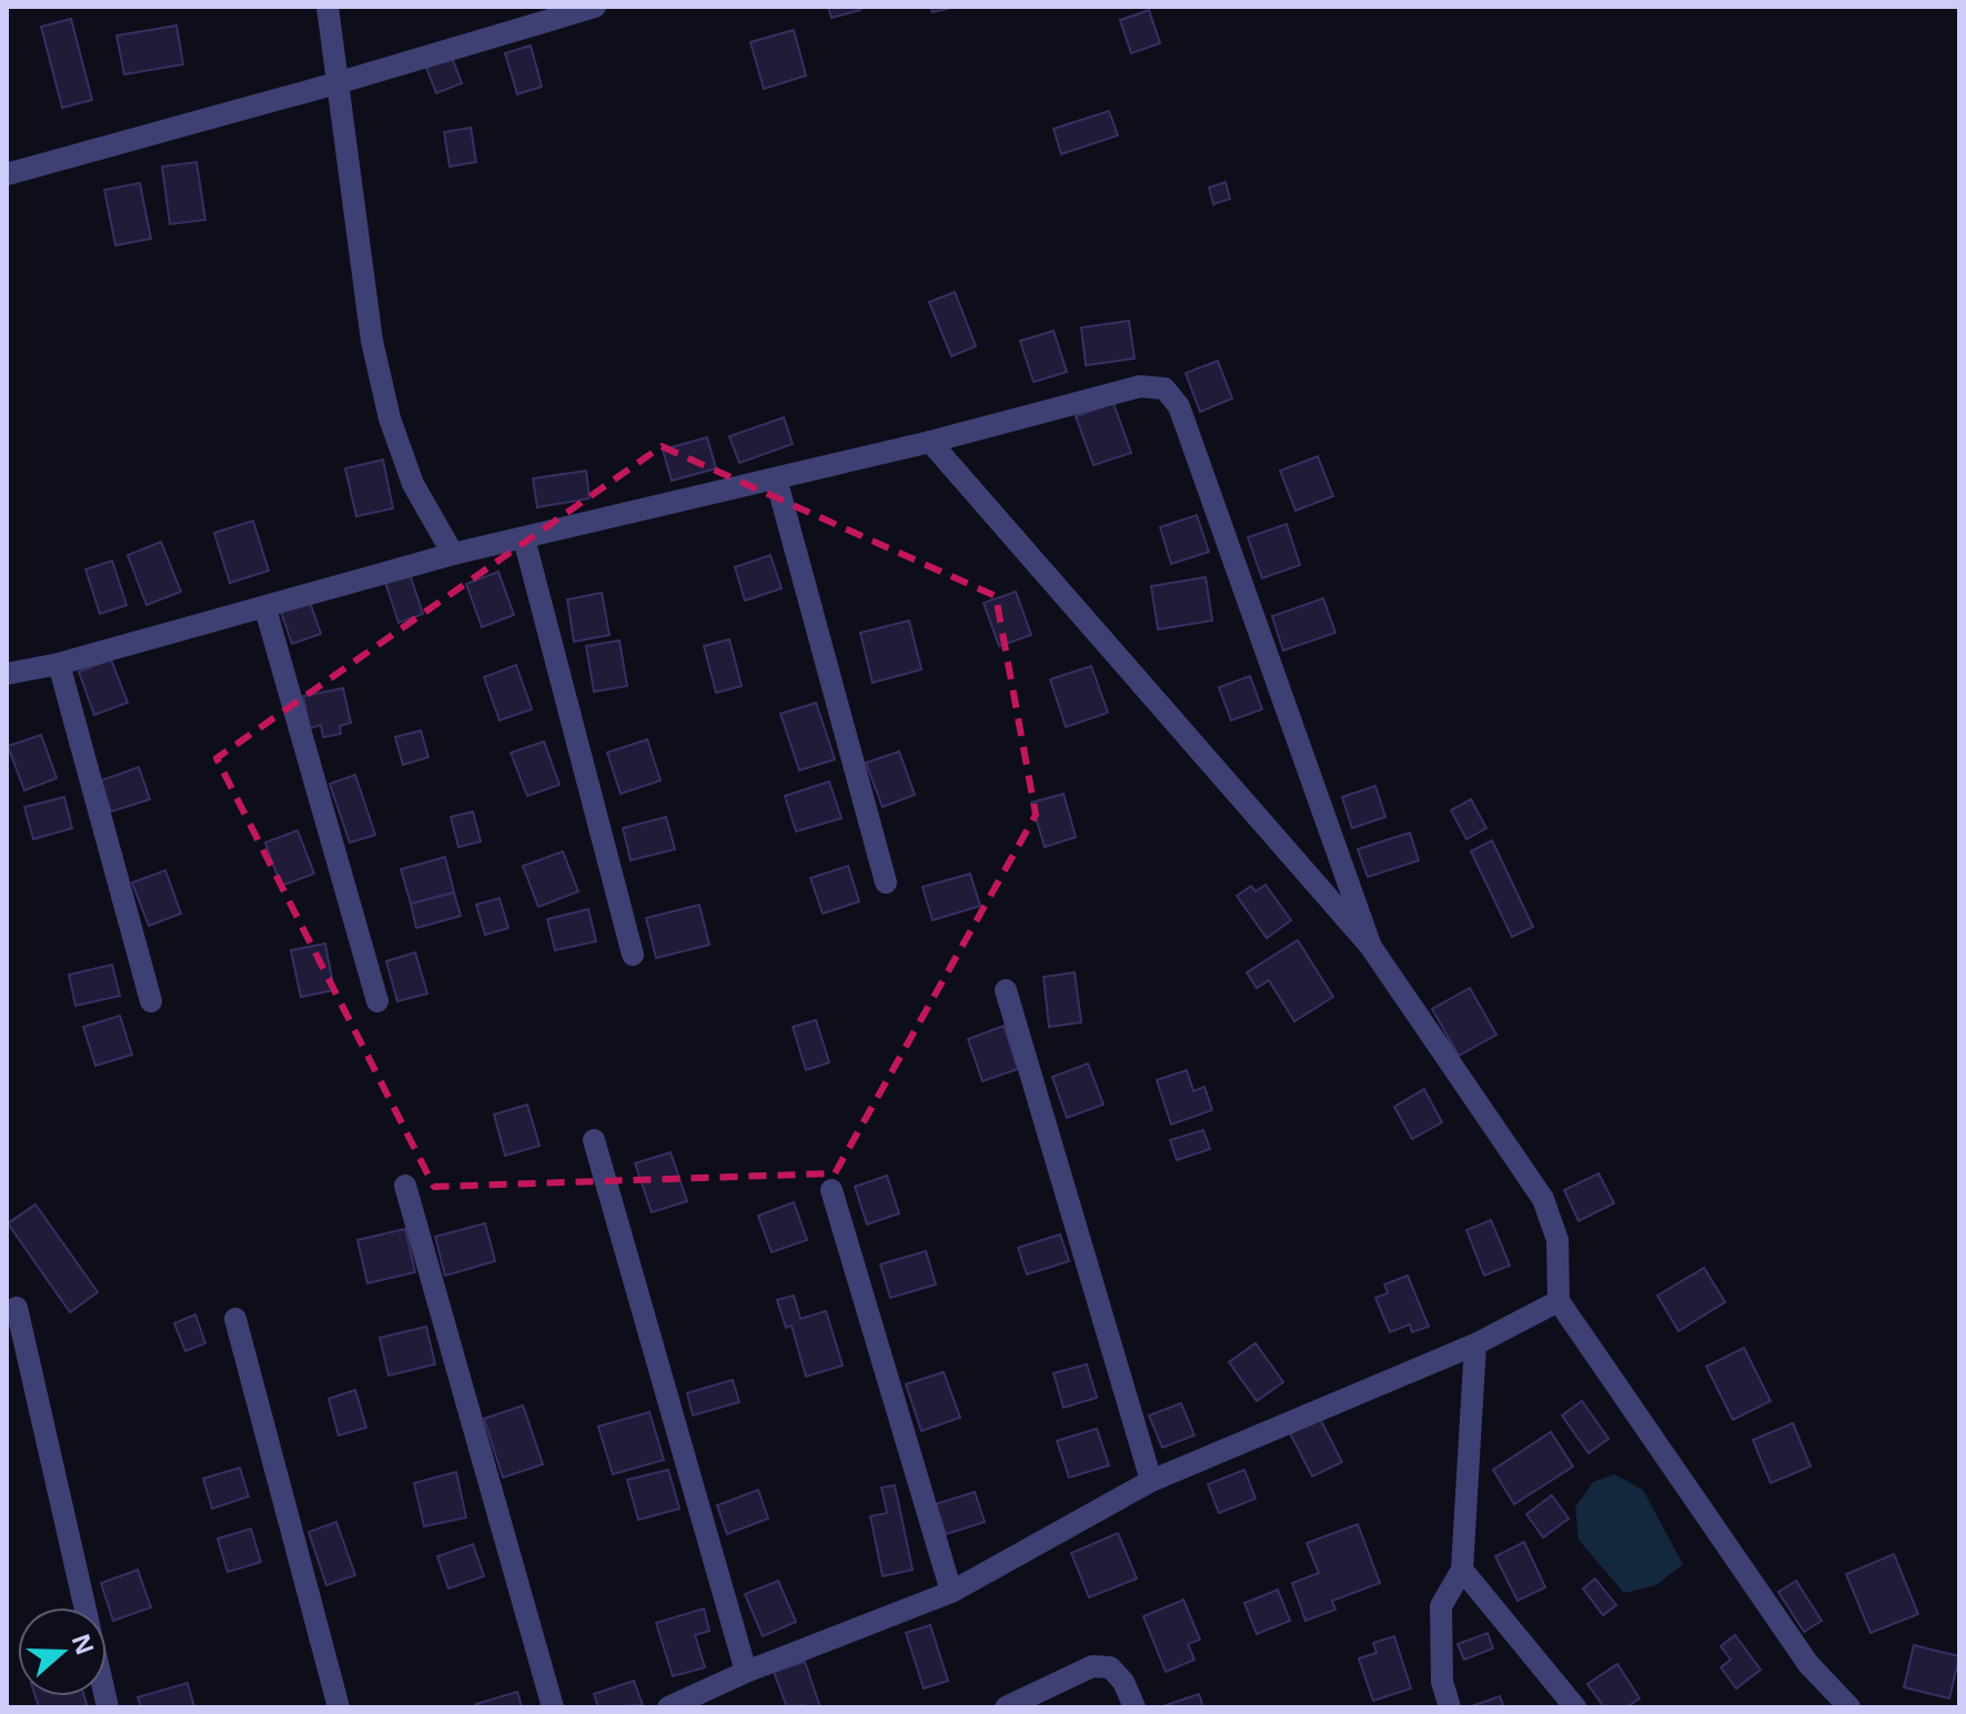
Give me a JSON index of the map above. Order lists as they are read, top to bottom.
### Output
{
  "north": "right"
}
